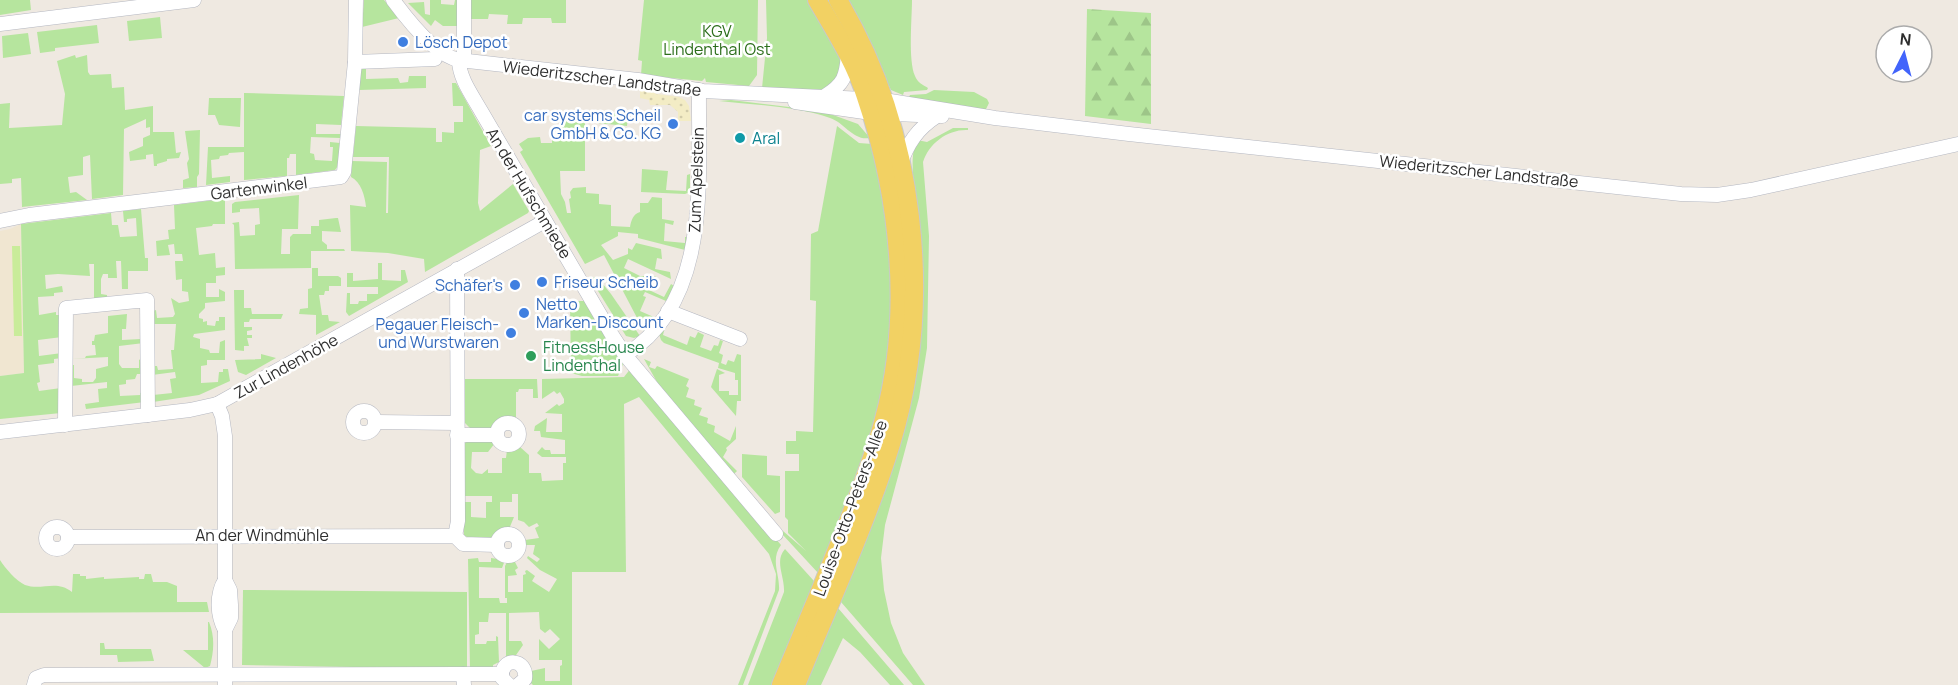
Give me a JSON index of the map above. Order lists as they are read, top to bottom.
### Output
{
  "streets": {
    "main road": ["Louise-Otto-Peters-Allee"],
    "street": [
      "Wiederitzscher Landstraße",
      "Zum Apelstein",
      "Gartenwinkel",
      "An der Hufschmiede",
      "Zur Lindenhöhe",
      "An der Windmühle"
    ]
  },
  "crossings": [
    ["Wiederitzscher Landstraße", "Zum Apelstein"],
    ["Wiederitzscher Landstraße", "An der Hufschmiede"],
    ["Wiederitzscher Landstraße", "Louise-Otto-Peters-Allee"],
    ["Zum Apelstein", "An der Hufschmiede"],
    ["An der Hufschmiede", "Zur Lindenhöhe"]
  ],
  "parks": ["KGV Lindenthal Ost"],
  "places": [
    "Lösch Depot",
    "car systems Scheil GmbH & Co. KG",
    "Aral",
    "Friseur Scheib",
    "Schäfer's",
    "Netto Marken-Discount",
    "Pegauer Fleisch- und Wurstwaren",
    "FitnessHouse Lindenthal"
  ],
  "north": "top"
}
